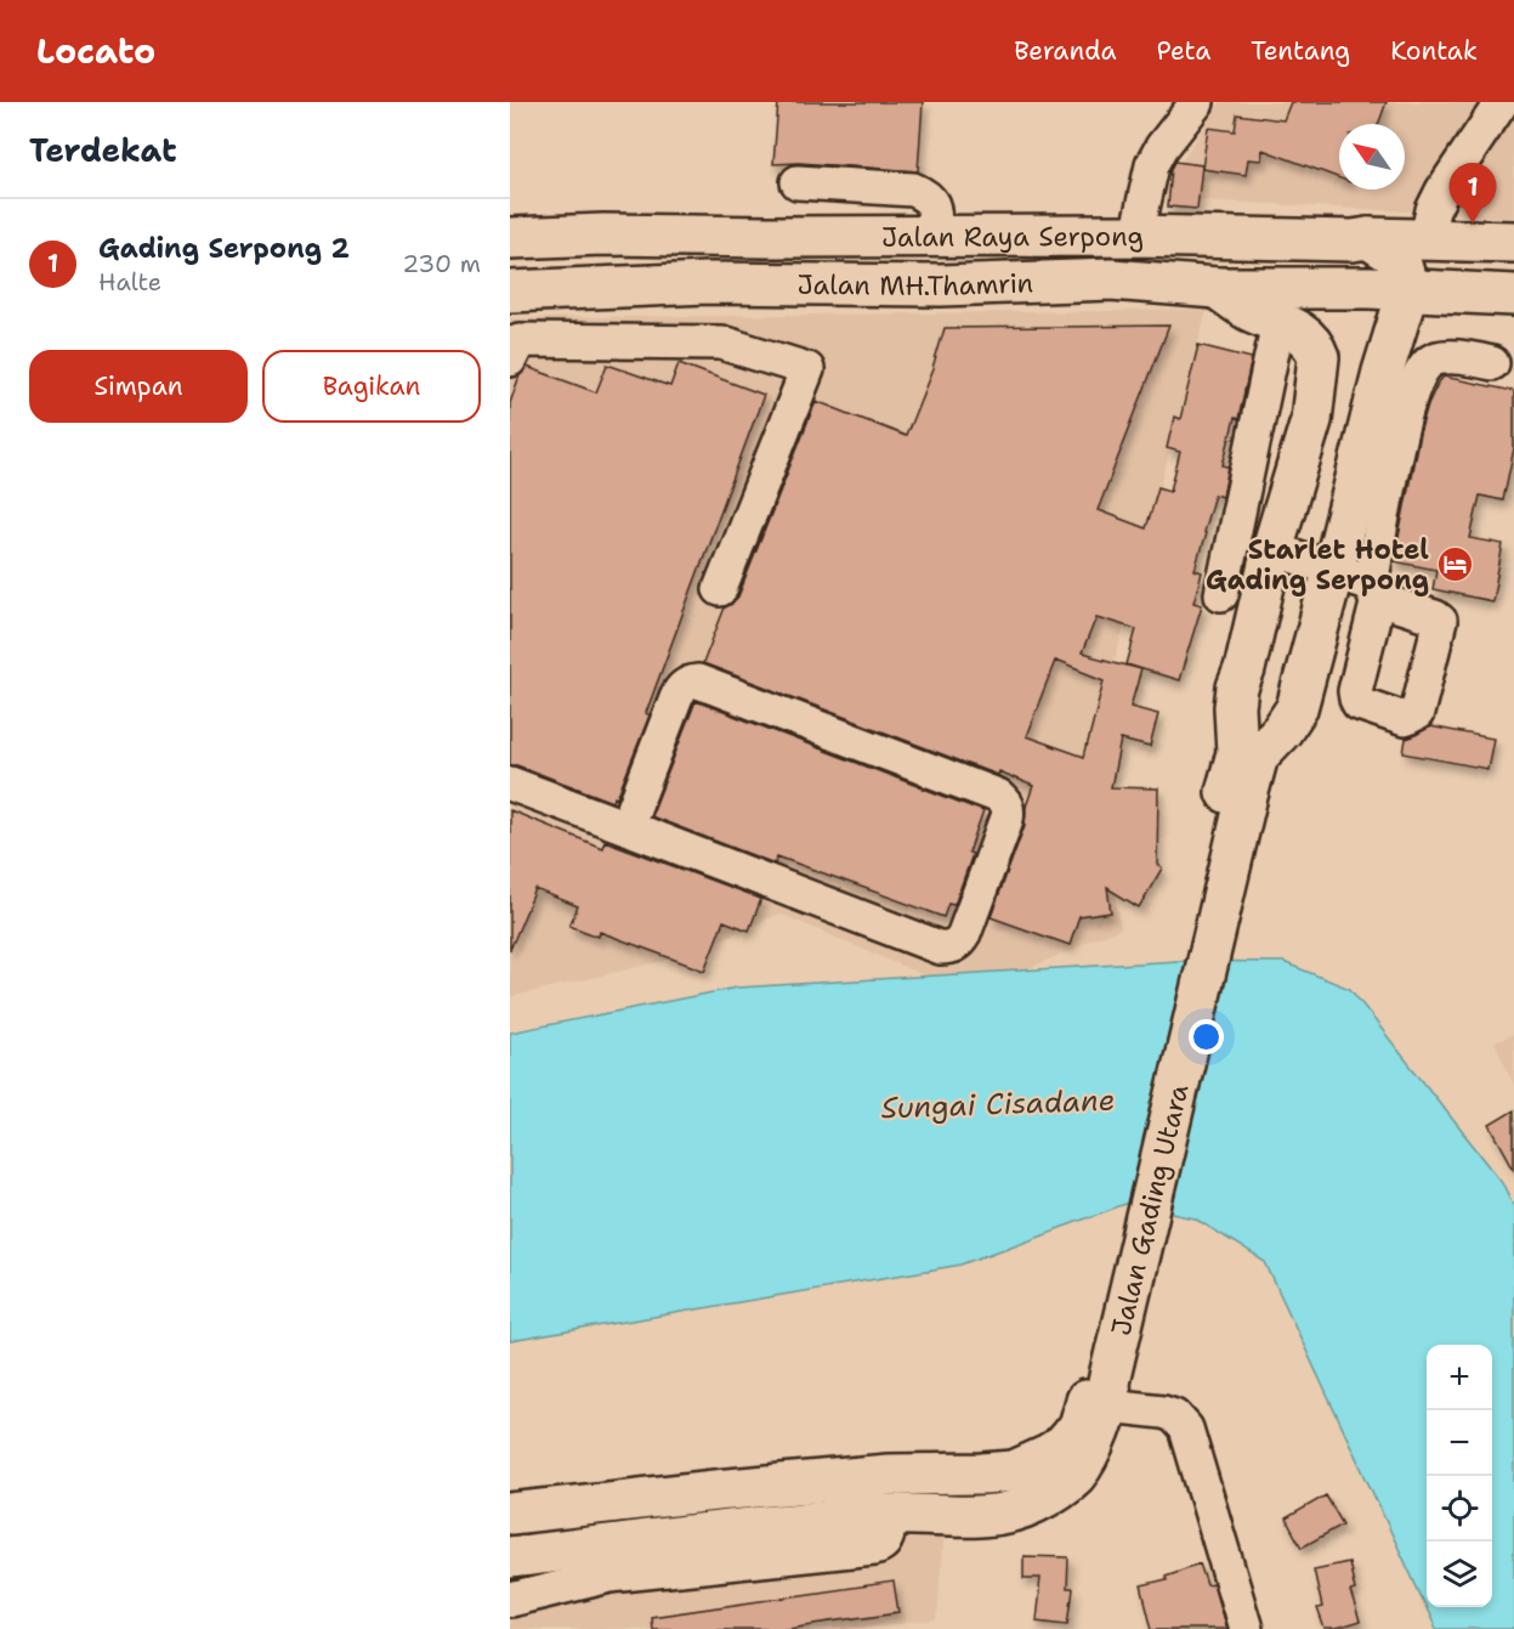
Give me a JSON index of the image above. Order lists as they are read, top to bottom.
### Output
{
  "streets": {
    "main road": ["Jalan Raya Serpong", "Jalan MH.Thamrin", "Jalan Gading Utara"]
  },
  "crossings": [
    ["Jalan MH.Thamrin", "Jalan Gading Utara"]
  ],
  "water": ["Sungai Cisadane"],
  "places": {
    "hotel": ["Starlet Hotel Gading Serpong"]
  },
  "north": "top left",
  "page": {
    "header": "Locato",
    "nav": [
      "Beranda",
      "Peta",
      "Tentang",
      "Kontak"
    ],
    "heading": "Terdekat",
    "pins": "1",
    "list": [
      {
        "mark": "1",
        "name": "Gading Serpong 2",
        "note": "Halte",
        "value": "230 m"
      }
    ],
    "buttons": ["Simpan", "Bagikan"],
    "map_buttons": ["+", "−"]
  }
}
